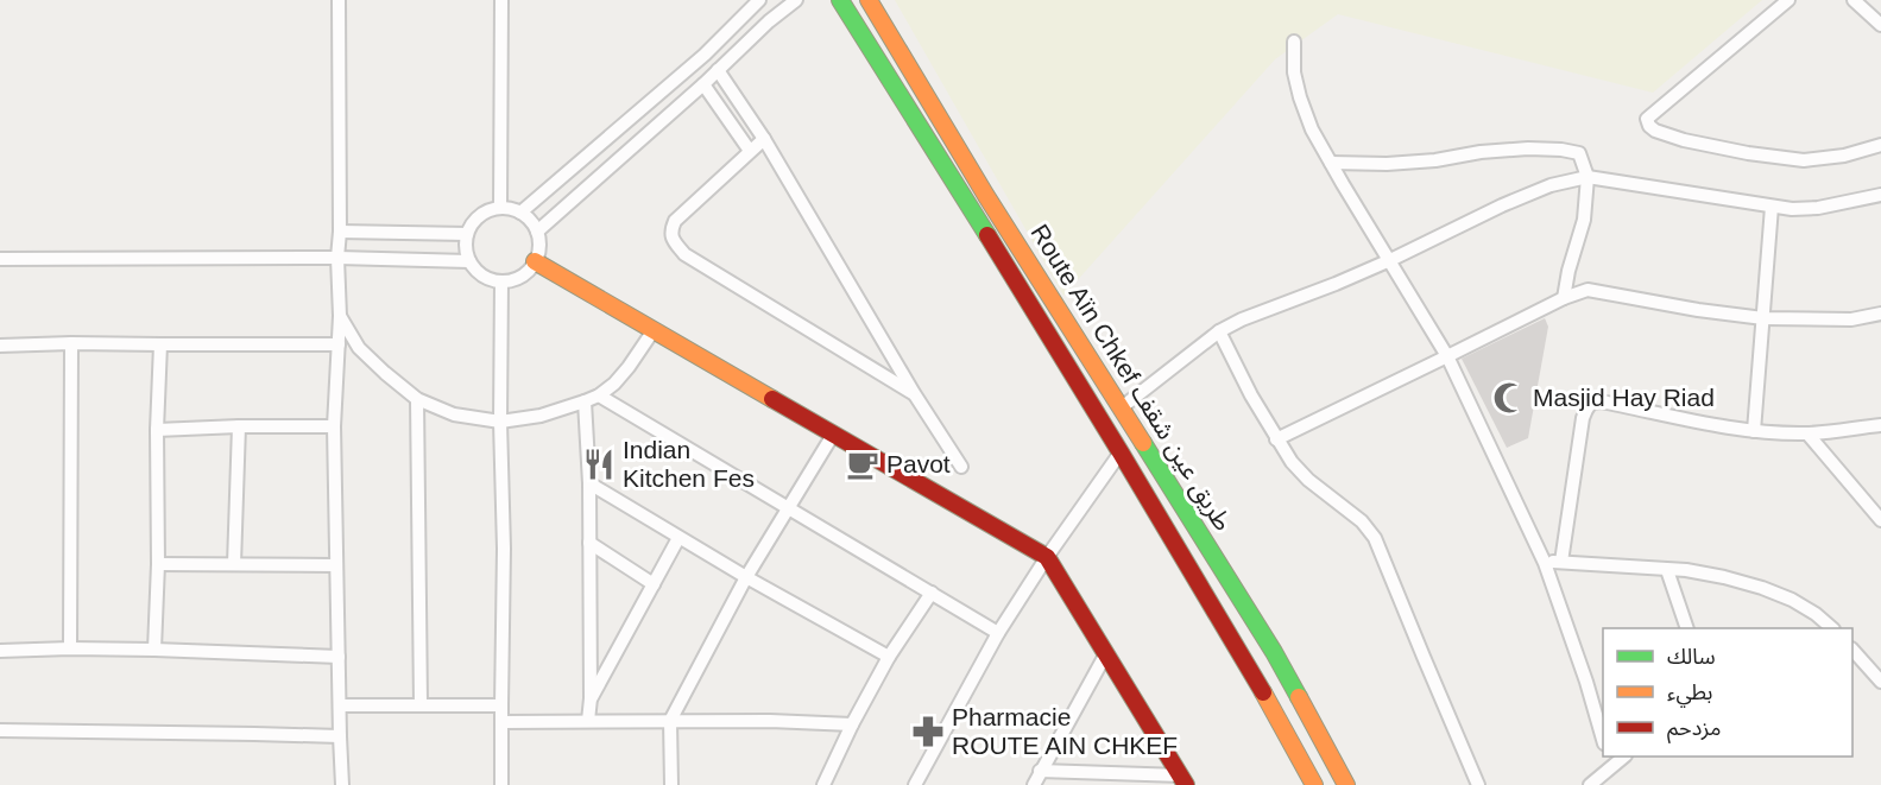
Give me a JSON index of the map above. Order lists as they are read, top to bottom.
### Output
{
  "streets": {
    "main road": ["Route Aïn Chkef طريق عين شقف"]
  },
  "places": {
    "mosque": ["Masjid Hay Riad"],
    "restaurant": ["Indian Kitchen Fes"],
    "cafe": ["Pavot"],
    "pharmacy": ["Pharmacie ROUTE AIN CHKEF"]
  },
  "legend": ["سالك", "بطيء", "مزدحم"]
}
